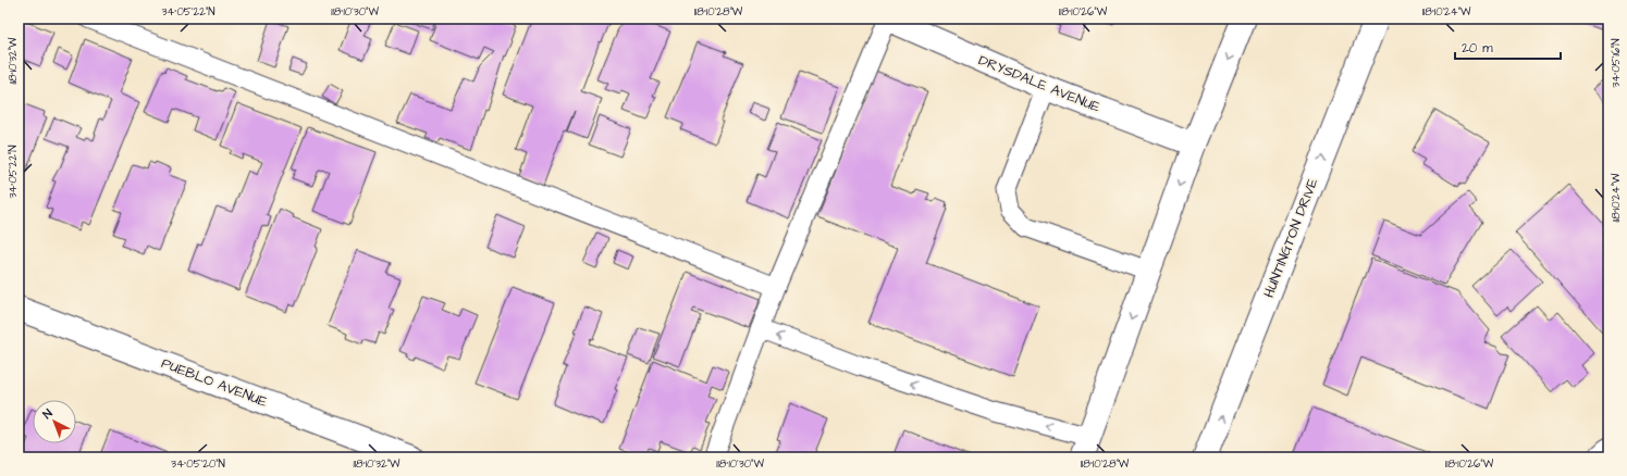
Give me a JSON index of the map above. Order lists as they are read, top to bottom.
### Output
{
  "streets": {
    "main road": ["DRYSDALE AVENUE", "HUNTINGTON DRIVE", "PUEBLO AVENUE"]
  },
  "scale_bar": "20 m",
  "north": "top left",
  "coordinates": [
    "34°05'22\"N",
    "118°10'30\"W",
    "118°10'28\"W",
    "118°10'26\"W",
    "118°10'24\"W",
    "118°10'32\"W",
    "34°05'16\"N",
    "34°05'20\"N"
  ]
}
